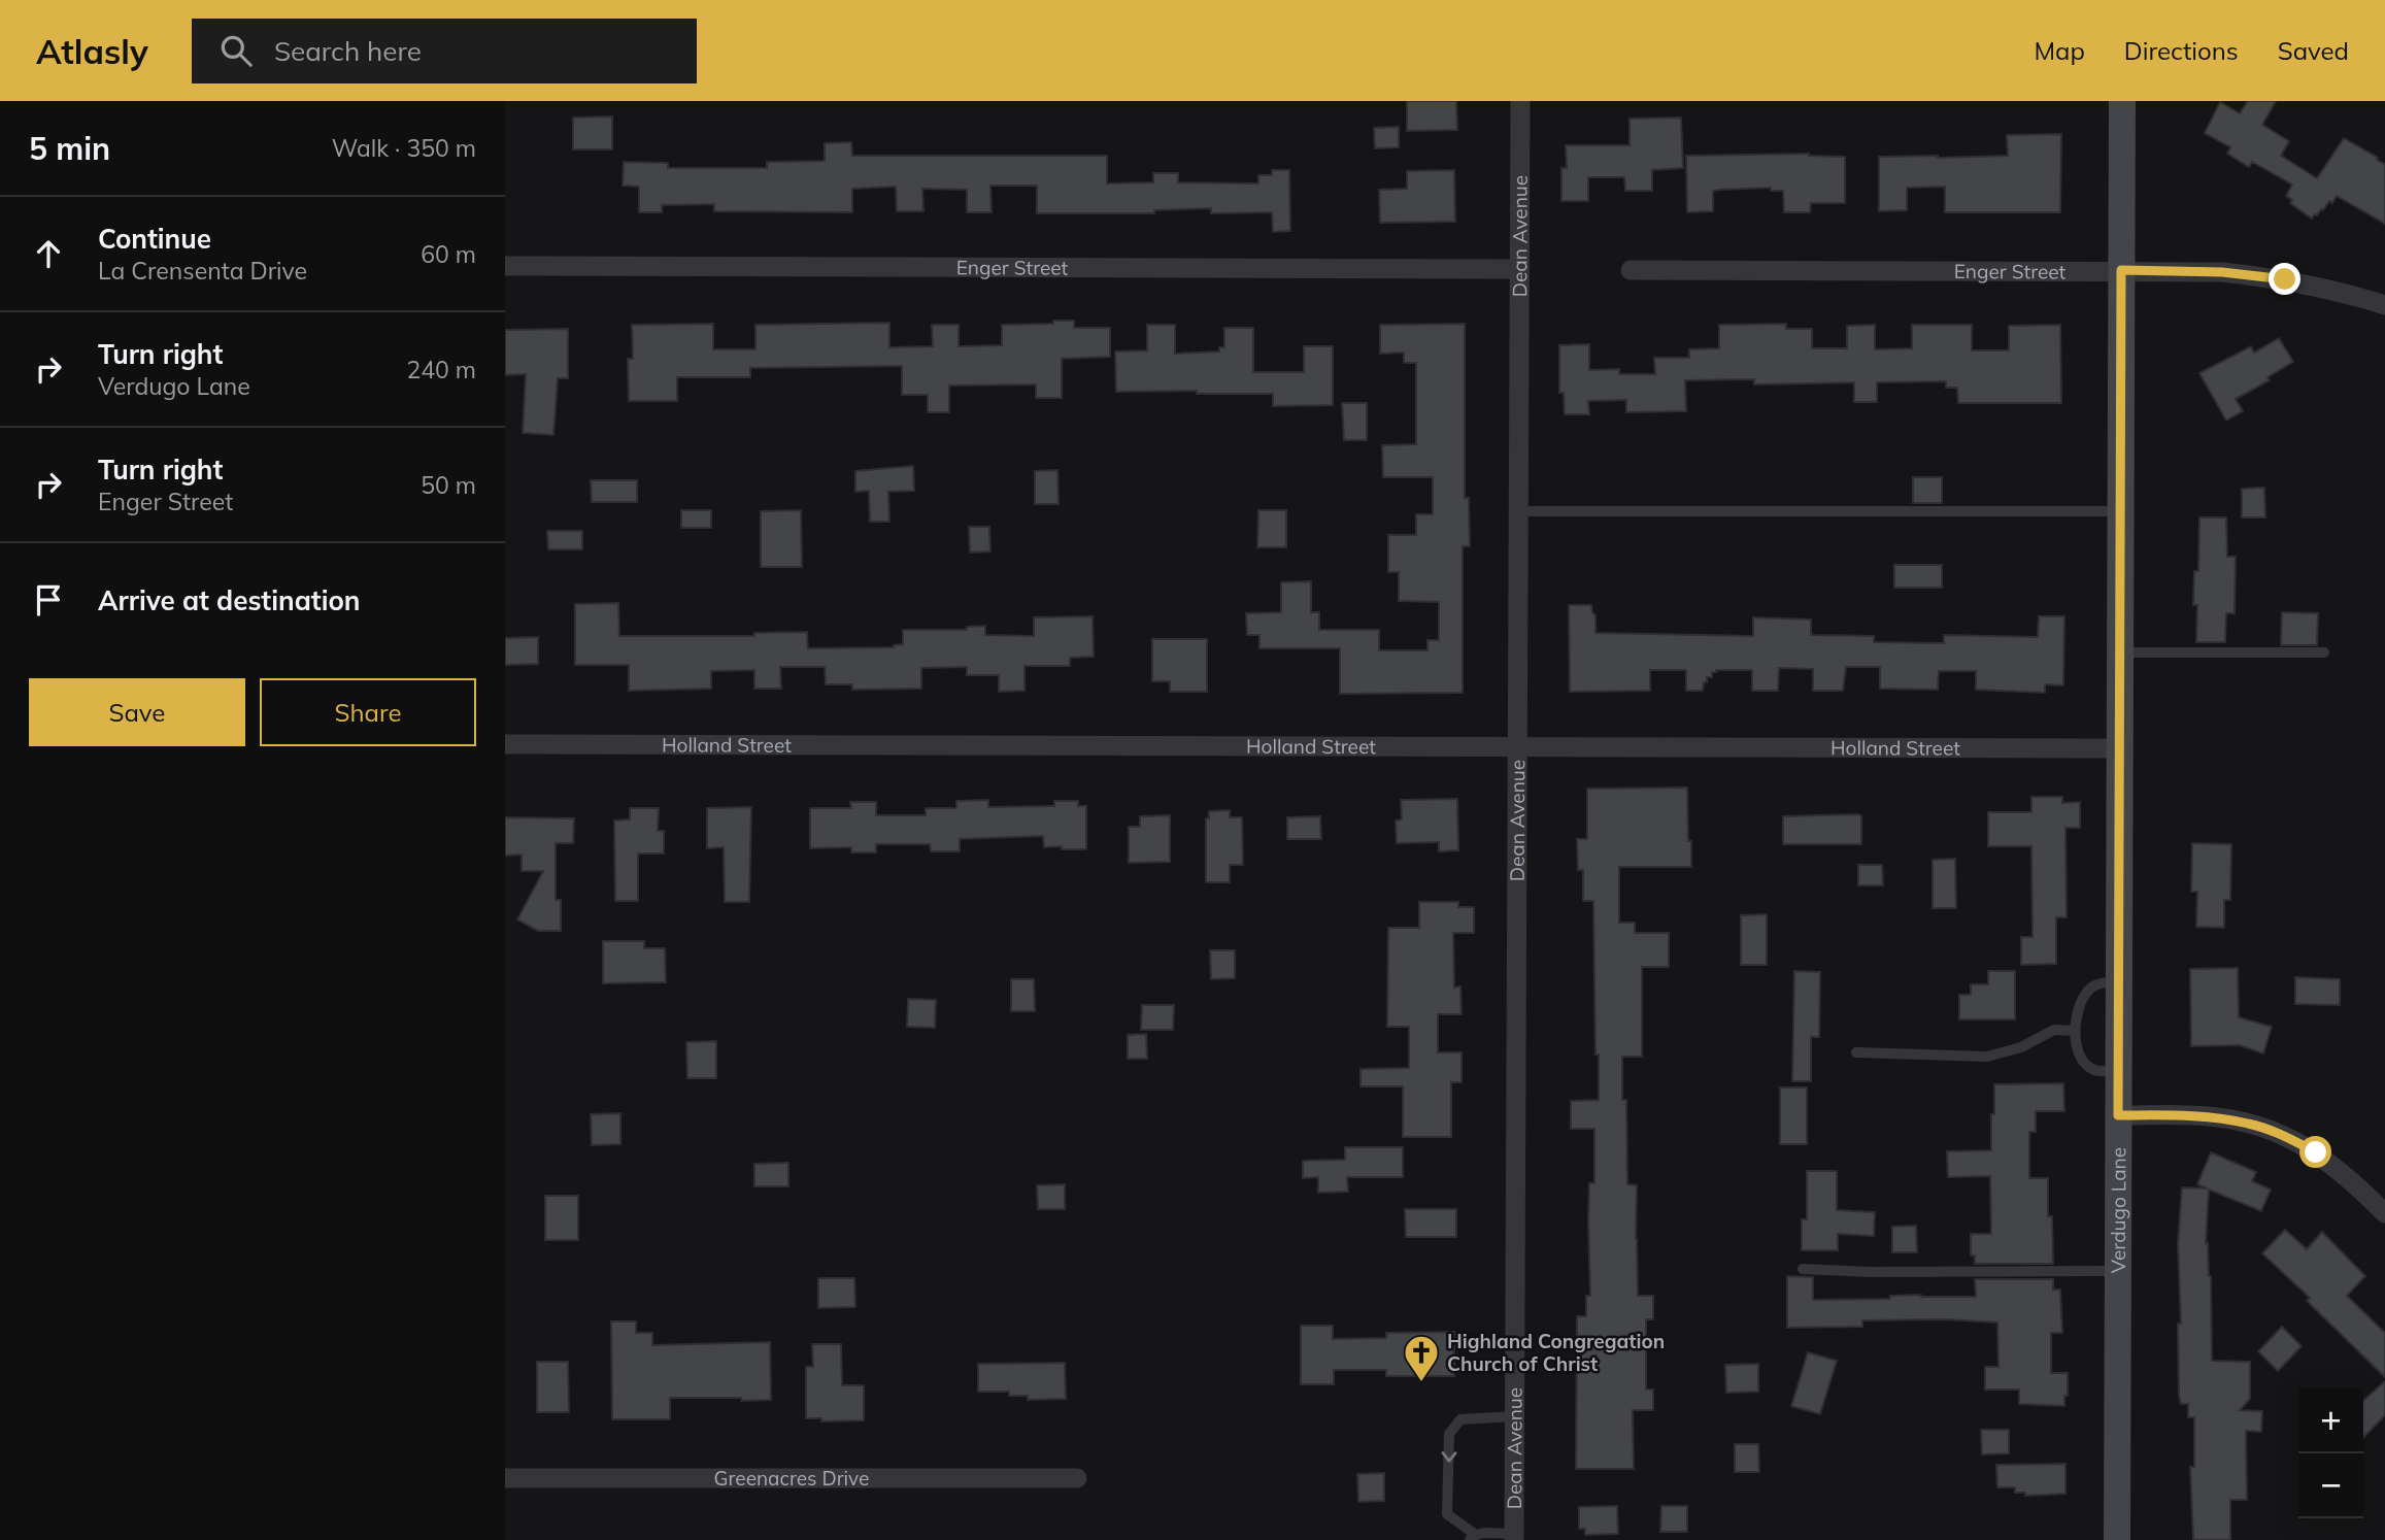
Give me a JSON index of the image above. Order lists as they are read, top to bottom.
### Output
{
  "streets": {
    "street": [
      "Dean Avenue",
      "Enger Street",
      "Holland Street",
      "Verdugo Lane",
      "Greenacres Drive"
    ]
  },
  "crossings": [
    ["Dean Avenue", "Enger Street"],
    ["Dean Avenue", "Holland Street"],
    ["Enger Street", "Verdugo Lane"],
    ["Holland Street", "Verdugo Lane"]
  ],
  "places": {
    "church": ["Highland Congregation Church of Christ"]
  },
  "page": {
    "header": "Atlasly",
    "search": "Search here",
    "nav": ["Map", "Directions", "Saved"],
    "heading": ["5 min", "Walk · 350 m"],
    "list": [
      ["Continue", "La Crensenta Drive", "60 m"],
      ["Turn right", "Verdugo Lane", "240 m"],
      ["Turn right", "Enger Street", "50 m"],
      "Arrive at destination"
    ],
    "buttons": ["Save", "Share"],
    "map_buttons": ["+", "−"]
  }
}
